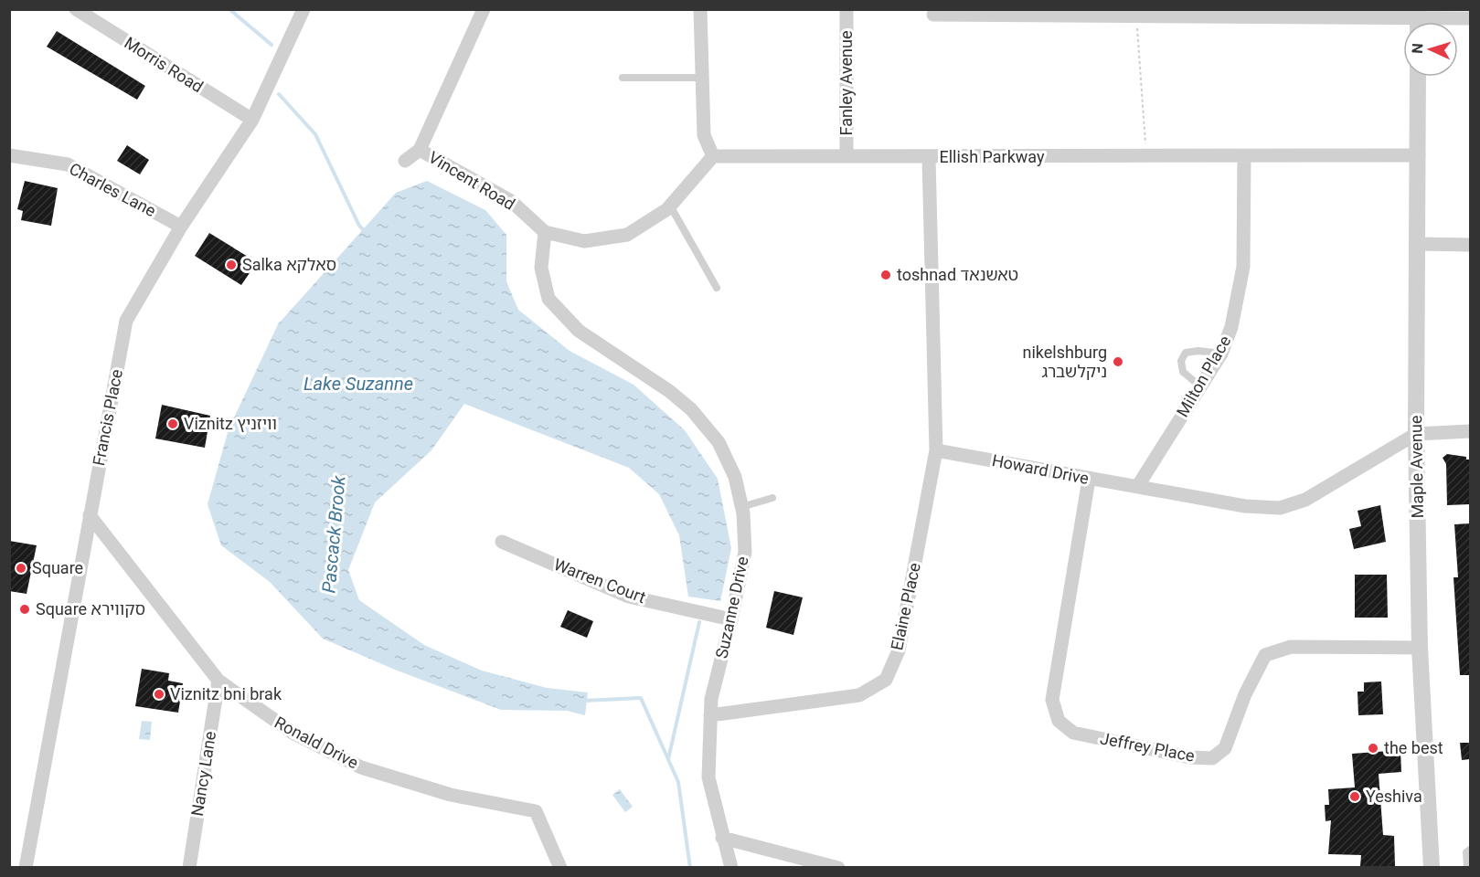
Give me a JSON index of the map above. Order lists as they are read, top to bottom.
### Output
{
  "streets": {
    "street": [
      "Morris Road",
      "Fanley Avenue",
      "Ellish Parkway",
      "Vincent Road",
      "Charles Lane",
      "Milton Place",
      "Francis Place",
      "Maple Avenue",
      "Howard Drive",
      "Warren Court",
      "Elaine Place",
      "Suzanne Drive",
      "Ronald Drive",
      "Jeffrey Place",
      "Nancy Lane"
    ]
  },
  "crossings": [
    ["Morris Road", "Francis Place"],
    ["Fanley Avenue", "Ellish Parkway"],
    ["Ellish Parkway", "Vincent Road"],
    ["Ellish Parkway", "Milton Place"],
    ["Ellish Parkway", "Maple Avenue"],
    ["Vincent Road", "Suzanne Drive"],
    ["Charles Lane", "Francis Place"],
    ["Milton Place", "Howard Drive"],
    ["Francis Place", "Ronald Drive"],
    ["Maple Avenue", "Howard Drive"],
    ["Maple Avenue", "Jeffrey Place"],
    ["Howard Drive", "Elaine Place"],
    ["Howard Drive", "Jeffrey Place"],
    ["Warren Court", "Suzanne Drive"],
    ["Elaine Place", "Suzanne Drive"],
    ["Ronald Drive", "Nancy Lane"]
  ],
  "water": ["Lake Suzanne", "Pascack Brook"],
  "places": [
    "Salka סאלקא",
    "toshnad טאשנאד",
    "nikelshburg ניקלשברג",
    "Viznitz וויזניץ",
    "Square",
    "Square סקווירא",
    "Viznitz bni brak",
    "the best",
    "Yeshiva"
  ],
  "north": "left"
}
